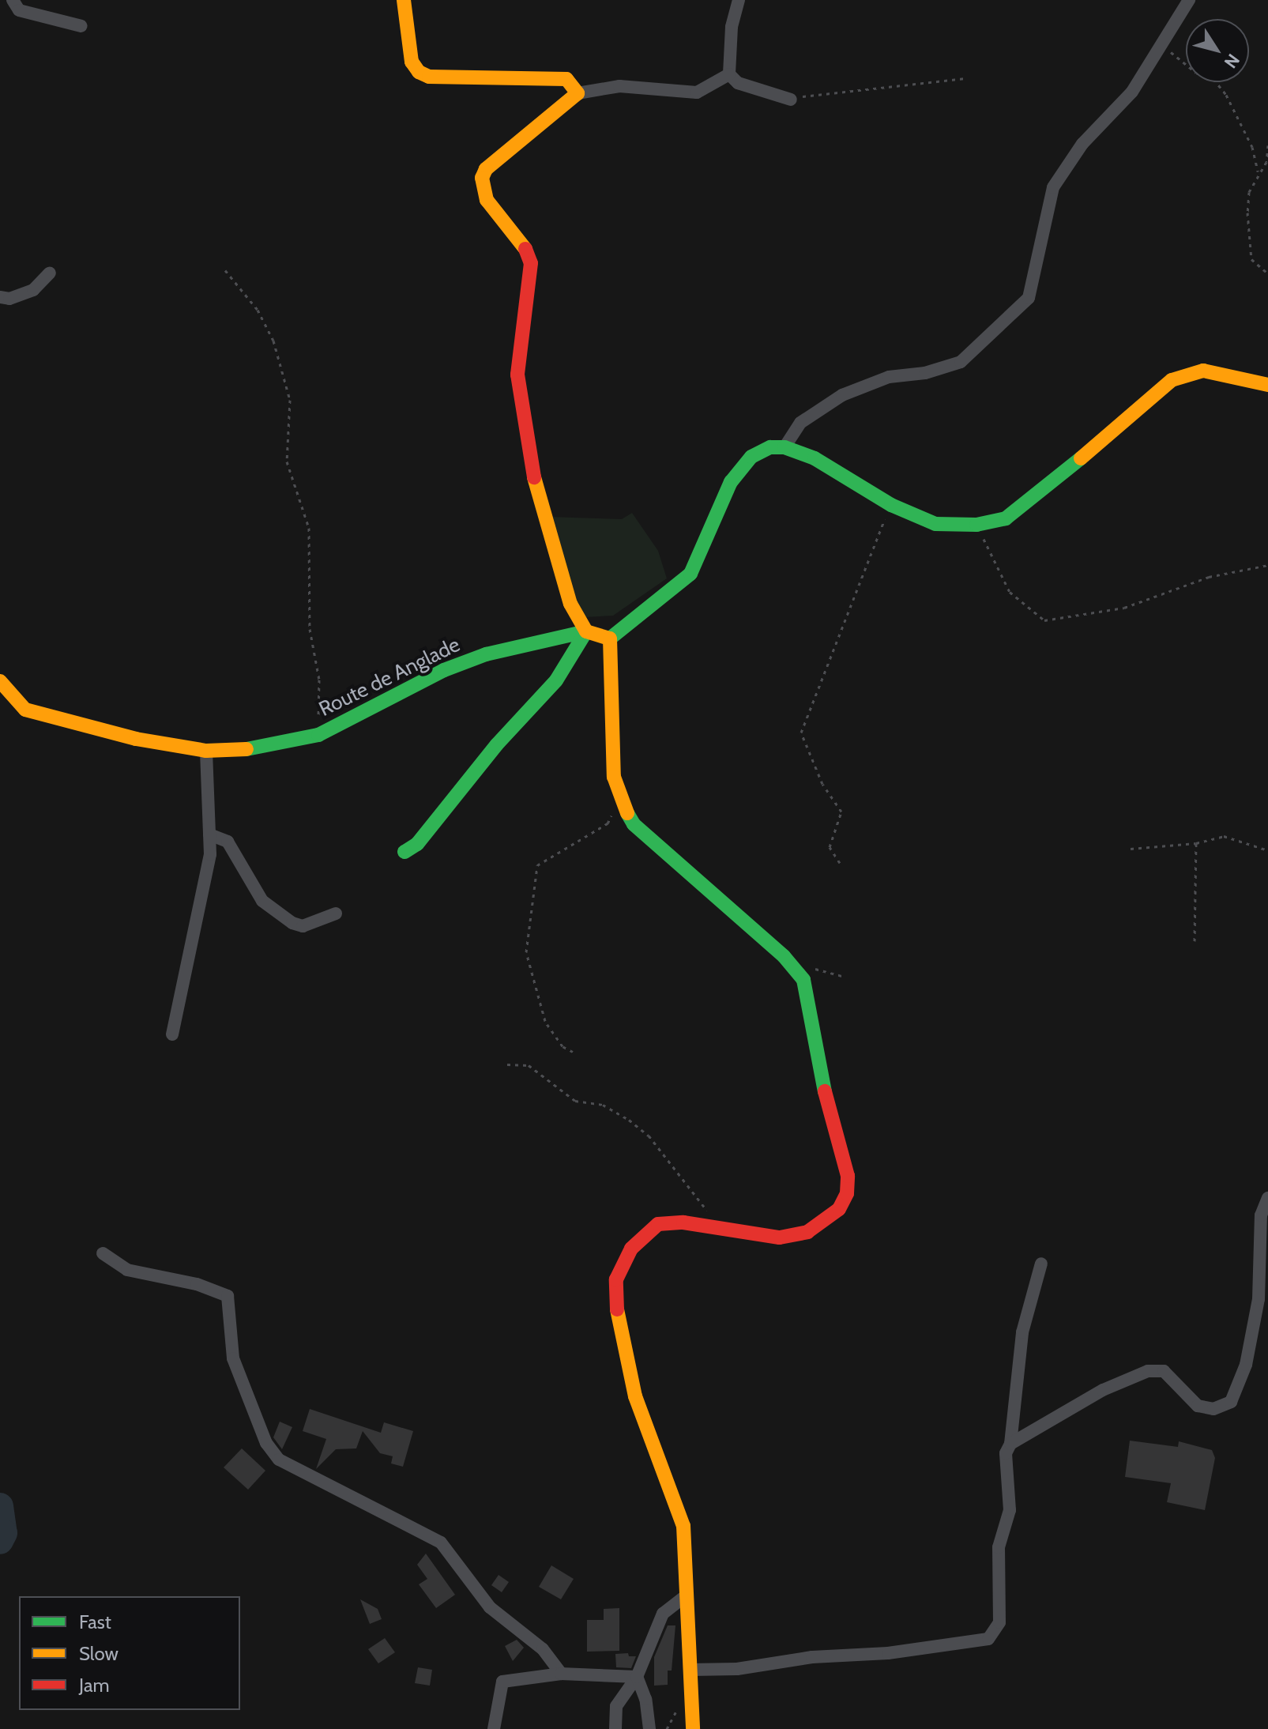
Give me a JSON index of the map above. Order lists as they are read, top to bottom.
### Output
{
  "streets": {
    "street": ["Route de Anglade"]
  },
  "legend": ["Fast", "Slow", "Jam"],
  "north": "bottom right"
}
